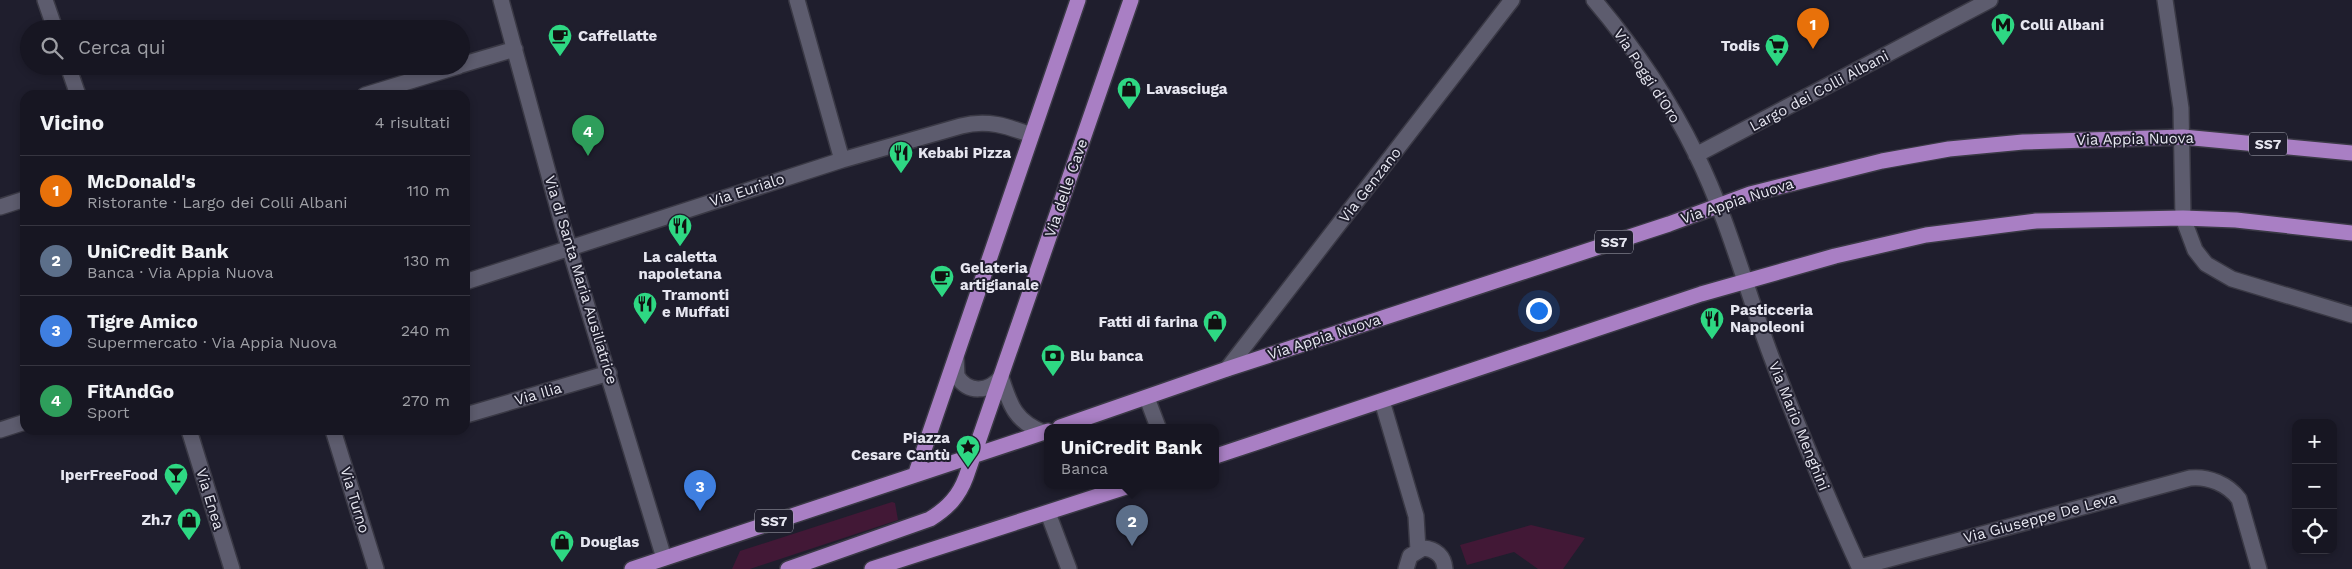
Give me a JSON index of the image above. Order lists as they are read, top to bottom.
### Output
{
  "streets": {
    "main road": ["Via Appia Nuova", "SS7", "Via delle Cave"],
    "street": [
      "Via Poggi d'Oro",
      "Largo dei Colli Albani",
      "Via Genzano",
      "Via Eurialo",
      "Via di Santa Maria Ausiliatrice",
      "Via Ilia",
      "Via Mario Menghini",
      "Via Enea",
      "Via Turno",
      "Via Giuseppe De Leva"
    ]
  },
  "crossings": [
    ["Via Poggi d'Oro", "Largo dei Colli Albani"],
    ["Via Appia Nuova", "Via Genzano"],
    ["Via Appia Nuova", "Via Mario Menghini"],
    ["SS7", "Via delle Cave"],
    ["SS7", "Via di Santa Maria Ausiliatrice"],
    ["Via Eurialo", "Via di Santa Maria Ausiliatrice"],
    ["Via di Santa Maria Ausiliatrice", "Via Ilia"],
    ["Via Mario Menghini", "Via Giuseppe De Leva"]
  ],
  "places": {
    "metro station": ["Colli Albani"],
    "cafe": ["Caffellatte", "Gelateria artigianale"],
    "supermarket": ["Todis"],
    "shop": [
      "Lavasciuga",
      "Fatti di farina",
      "Zh.7",
      "Douglas"
    ],
    "restaurant": [
      "Kebabi Pizza",
      "La caletta napoletana",
      "Tramonti e Muffati",
      "Pasticceria Napoleoni"
    ],
    "bank": ["Blu banca"],
    "place": ["Piazza Cesare Cantù"],
    "bar": ["IperFreeFood"]
  },
  "page": {
    "pins": [
      "1",
      "4",
      "3",
      "2"
    ],
    "search": "Cerca qui",
    "heading": ["Vicino", "4 risultati"],
    "list": [
      {
        "mark": "1",
        "name": "McDonald's",
        "note": "Ristorante · Largo dei Colli Albani",
        "value": "110 m"
      },
      {
        "mark": "2",
        "name": "UniCredit Bank",
        "note": "Banca · Via Appia Nuova",
        "value": "130 m"
      },
      {
        "mark": "3",
        "name": "Tigre Amico",
        "note": "Supermercato · Via Appia Nuova",
        "value": "240 m"
      },
      {
        "mark": "4",
        "name": "FitAndGo",
        "note": "Sport",
        "value": "270 m"
      }
    ],
    "map_buttons": ["+", "−"],
    "popup": ["UniCredit Bank", "Banca"]
  }
}
